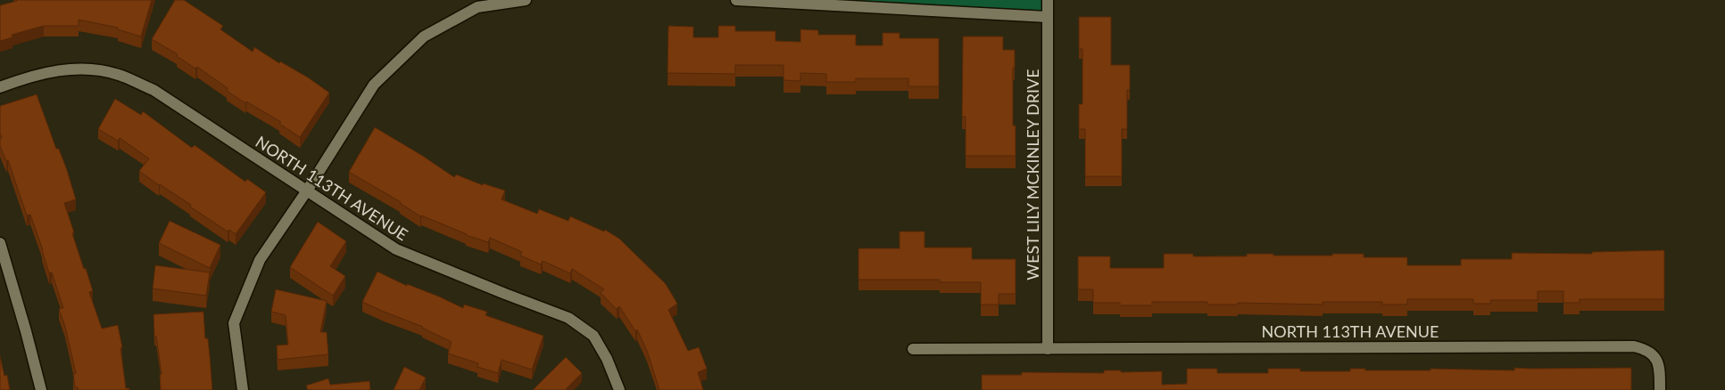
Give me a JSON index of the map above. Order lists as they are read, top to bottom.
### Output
{
  "streets": {
    "street": ["WEST LILY MCKINLEY DRIVE", "NORTH 113TH AVENUE"]
  },
  "crossings": [
    ["WEST LILY MCKINLEY DRIVE", "NORTH 113TH AVENUE"]
  ]
}
